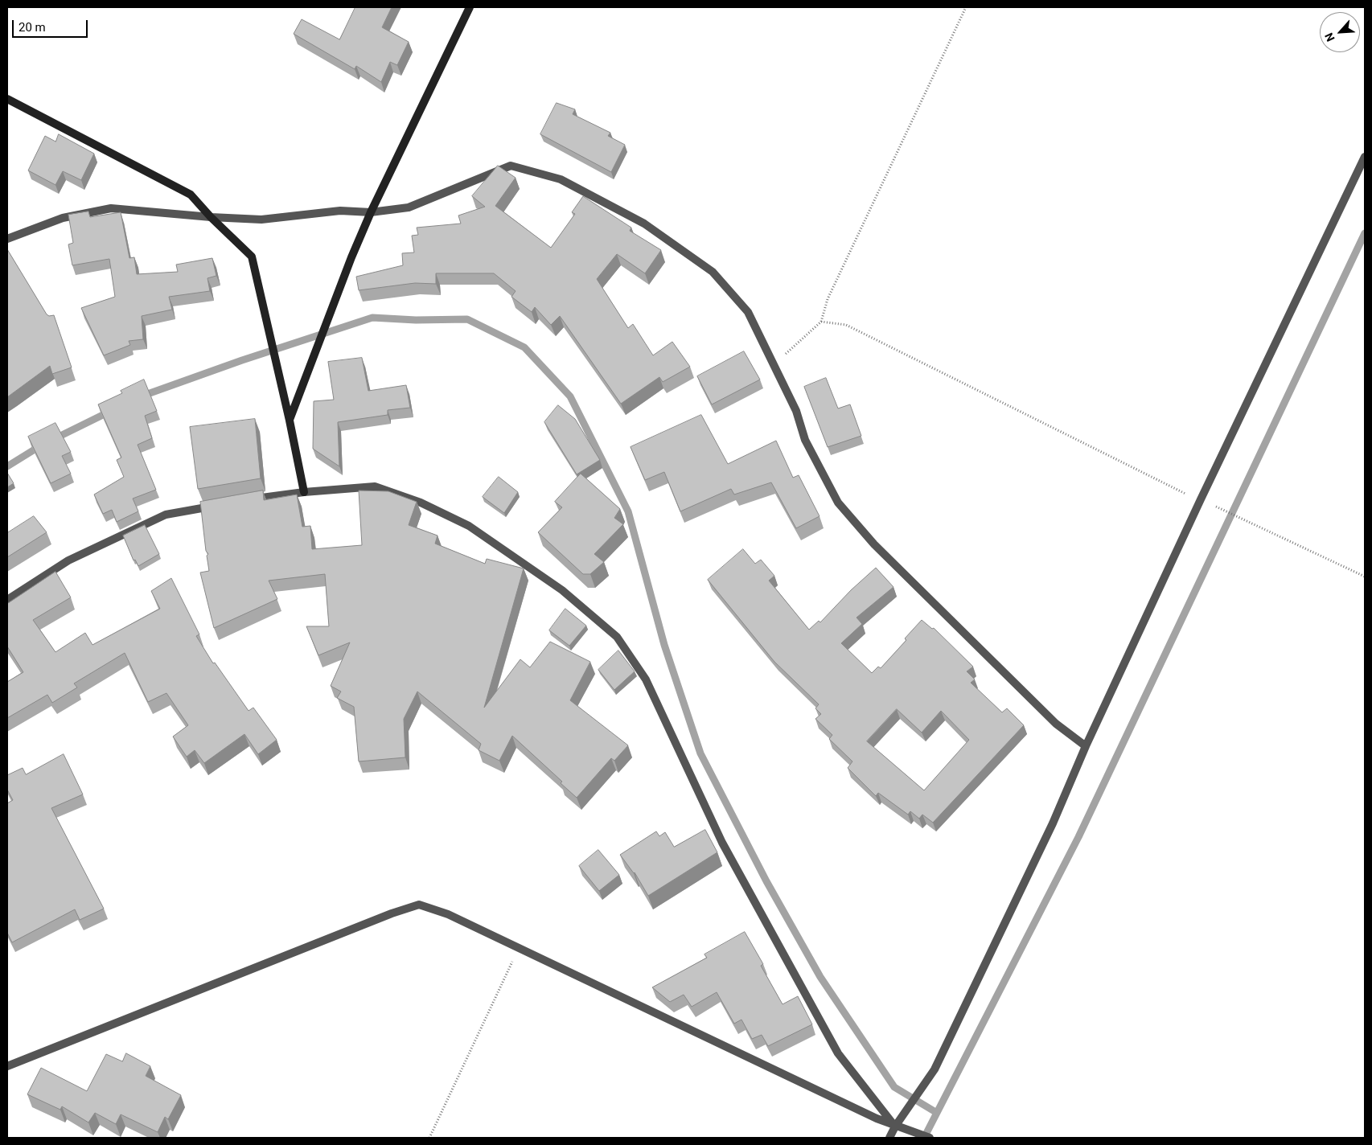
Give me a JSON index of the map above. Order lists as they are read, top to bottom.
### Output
{
  "scale_bar": "20 m",
  "north": "bottom left"
}
